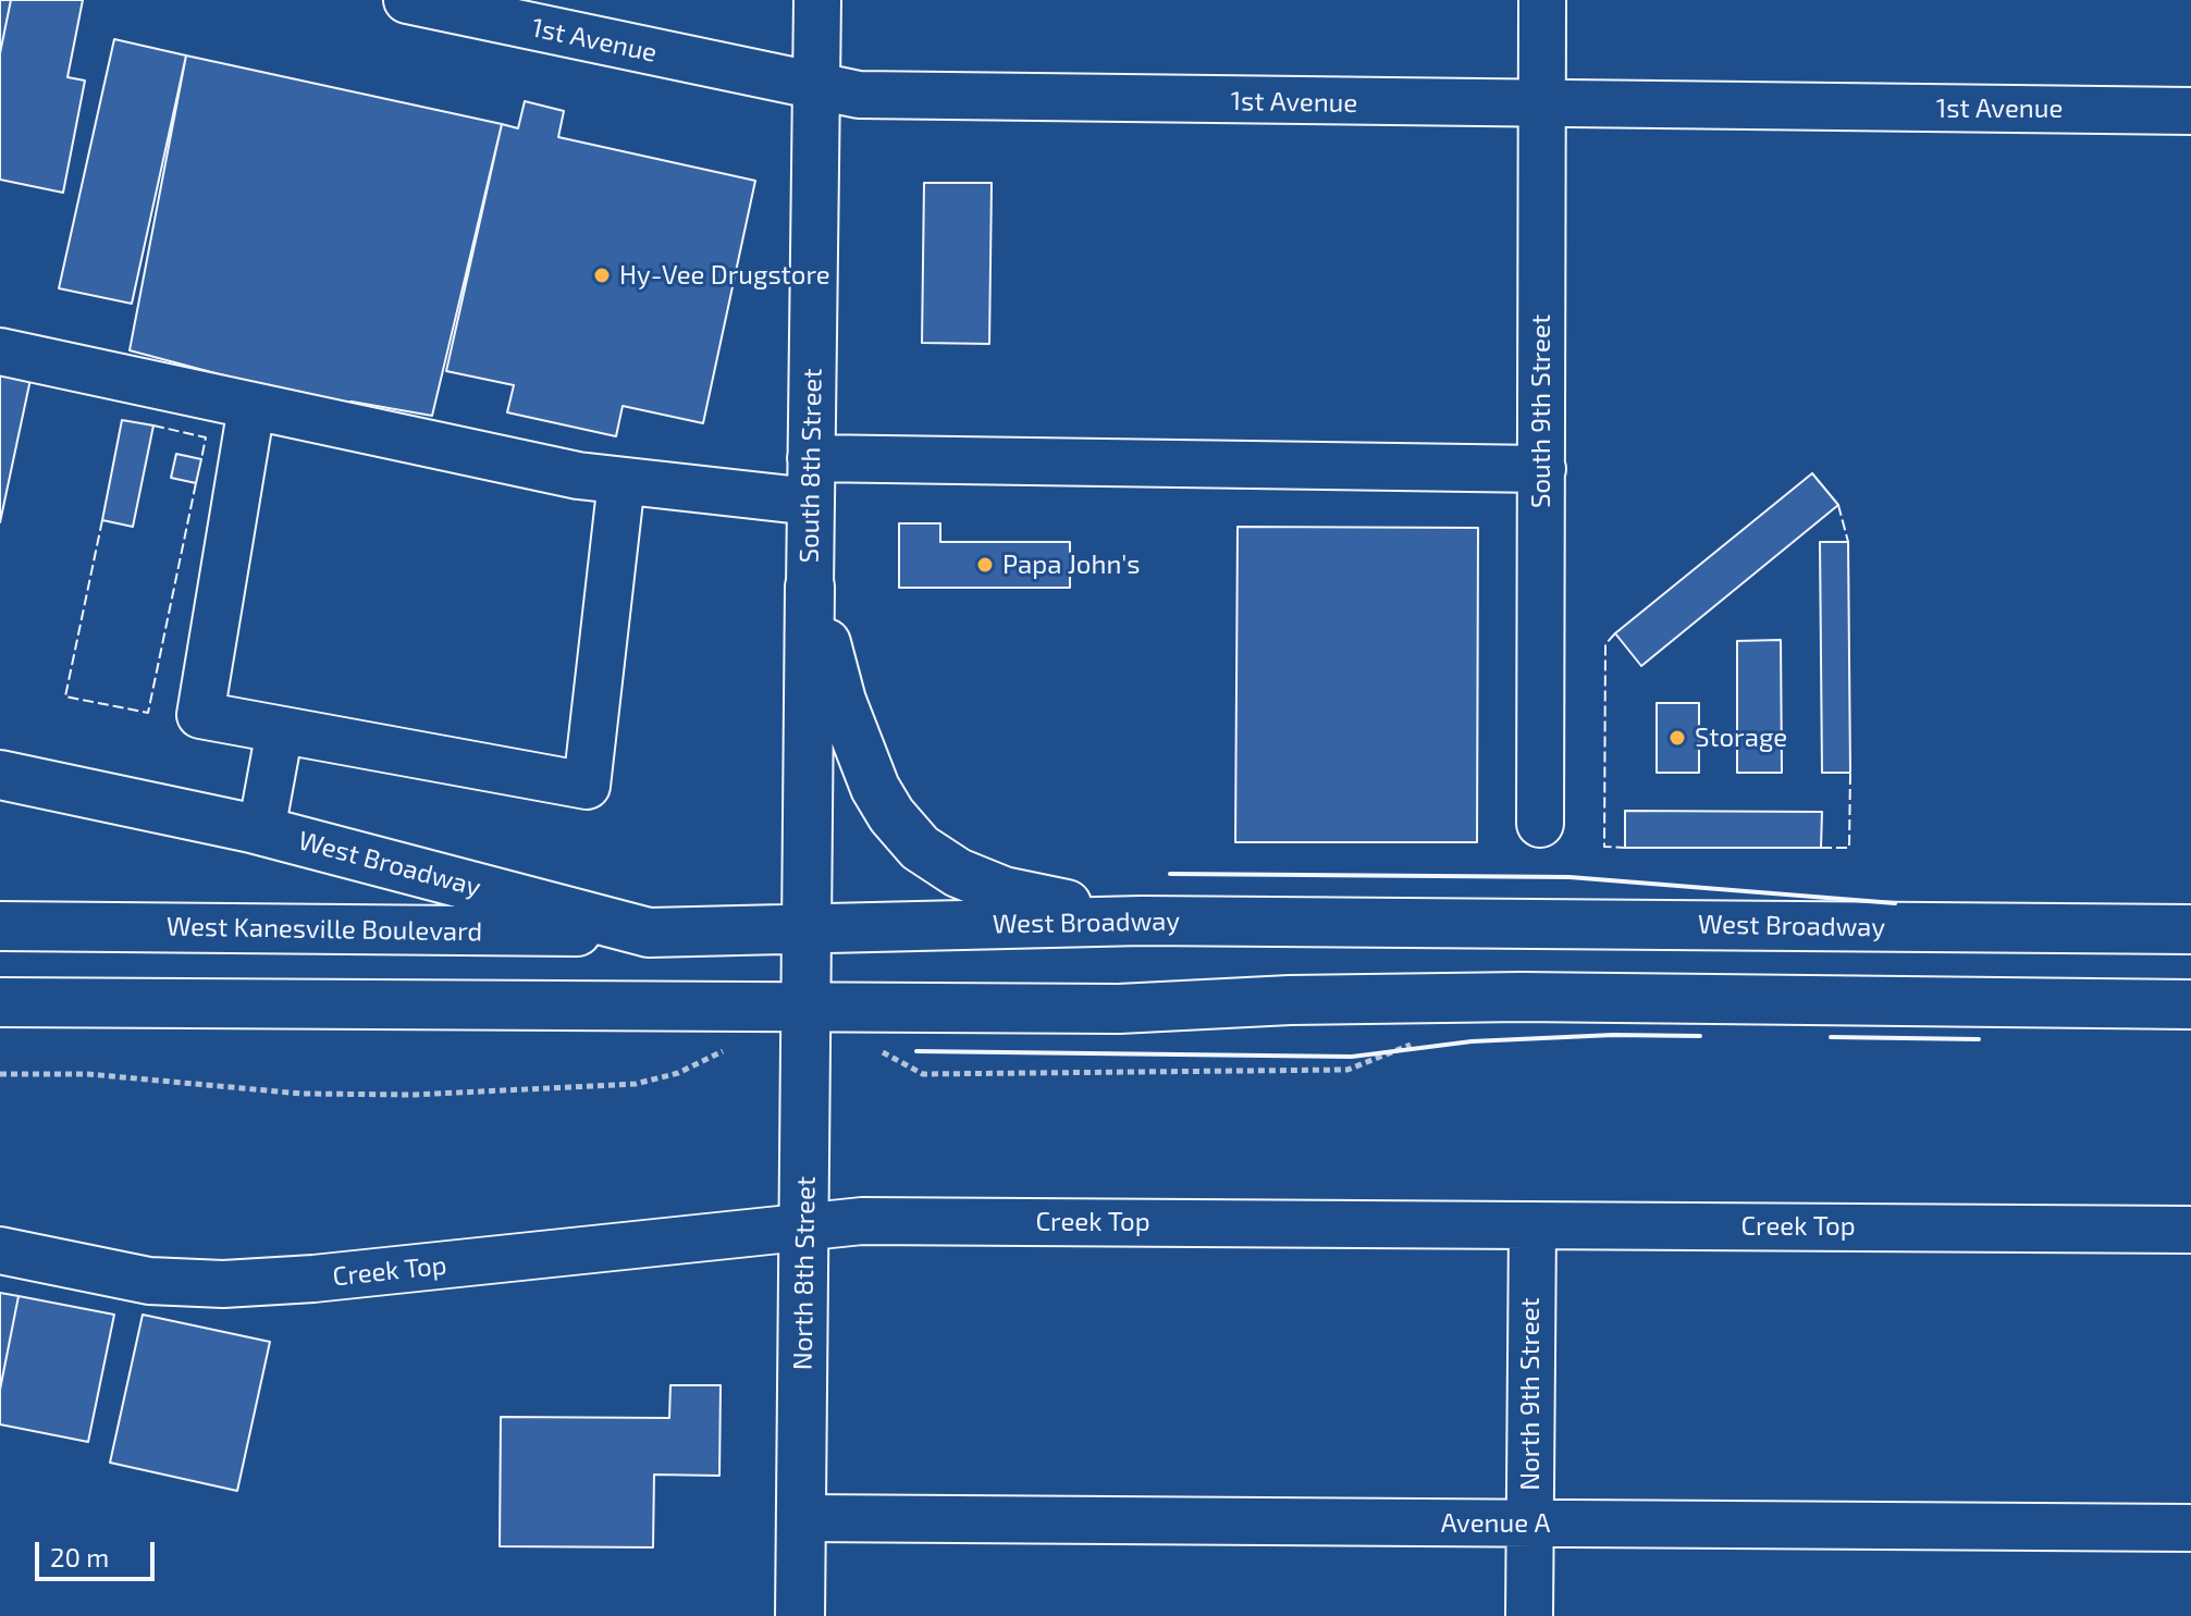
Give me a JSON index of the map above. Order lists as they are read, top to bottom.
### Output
{
  "streets": {
    "main road": [
      "South 8th Street",
      "West Broadway",
      "West Kanesville Boulevard",
      "North 8th Street"
    ],
    "street": [
      "1st Avenue",
      "South 9th Street",
      "Creek Top",
      "North 9th Street",
      "Avenue A"
    ]
  },
  "crossings": [
    ["1st Avenue", "South 9th Street"],
    ["1st Avenue", "South 8th Street"],
    ["South 8th Street", "West Broadway"],
    ["South 8th Street", "North 8th Street"],
    ["West Broadway", "West Kanesville Boulevard"],
    ["West Broadway", "North 8th Street"],
    ["Creek Top", "North 8th Street"],
    ["Creek Top", "North 9th Street"],
    ["North 8th Street", "Avenue A"],
    ["North 9th Street", "Avenue A"]
  ],
  "places": ["Hy-Vee Drugstore", "Papa John's", "Storage"],
  "scale_bar": "20 m"
}
